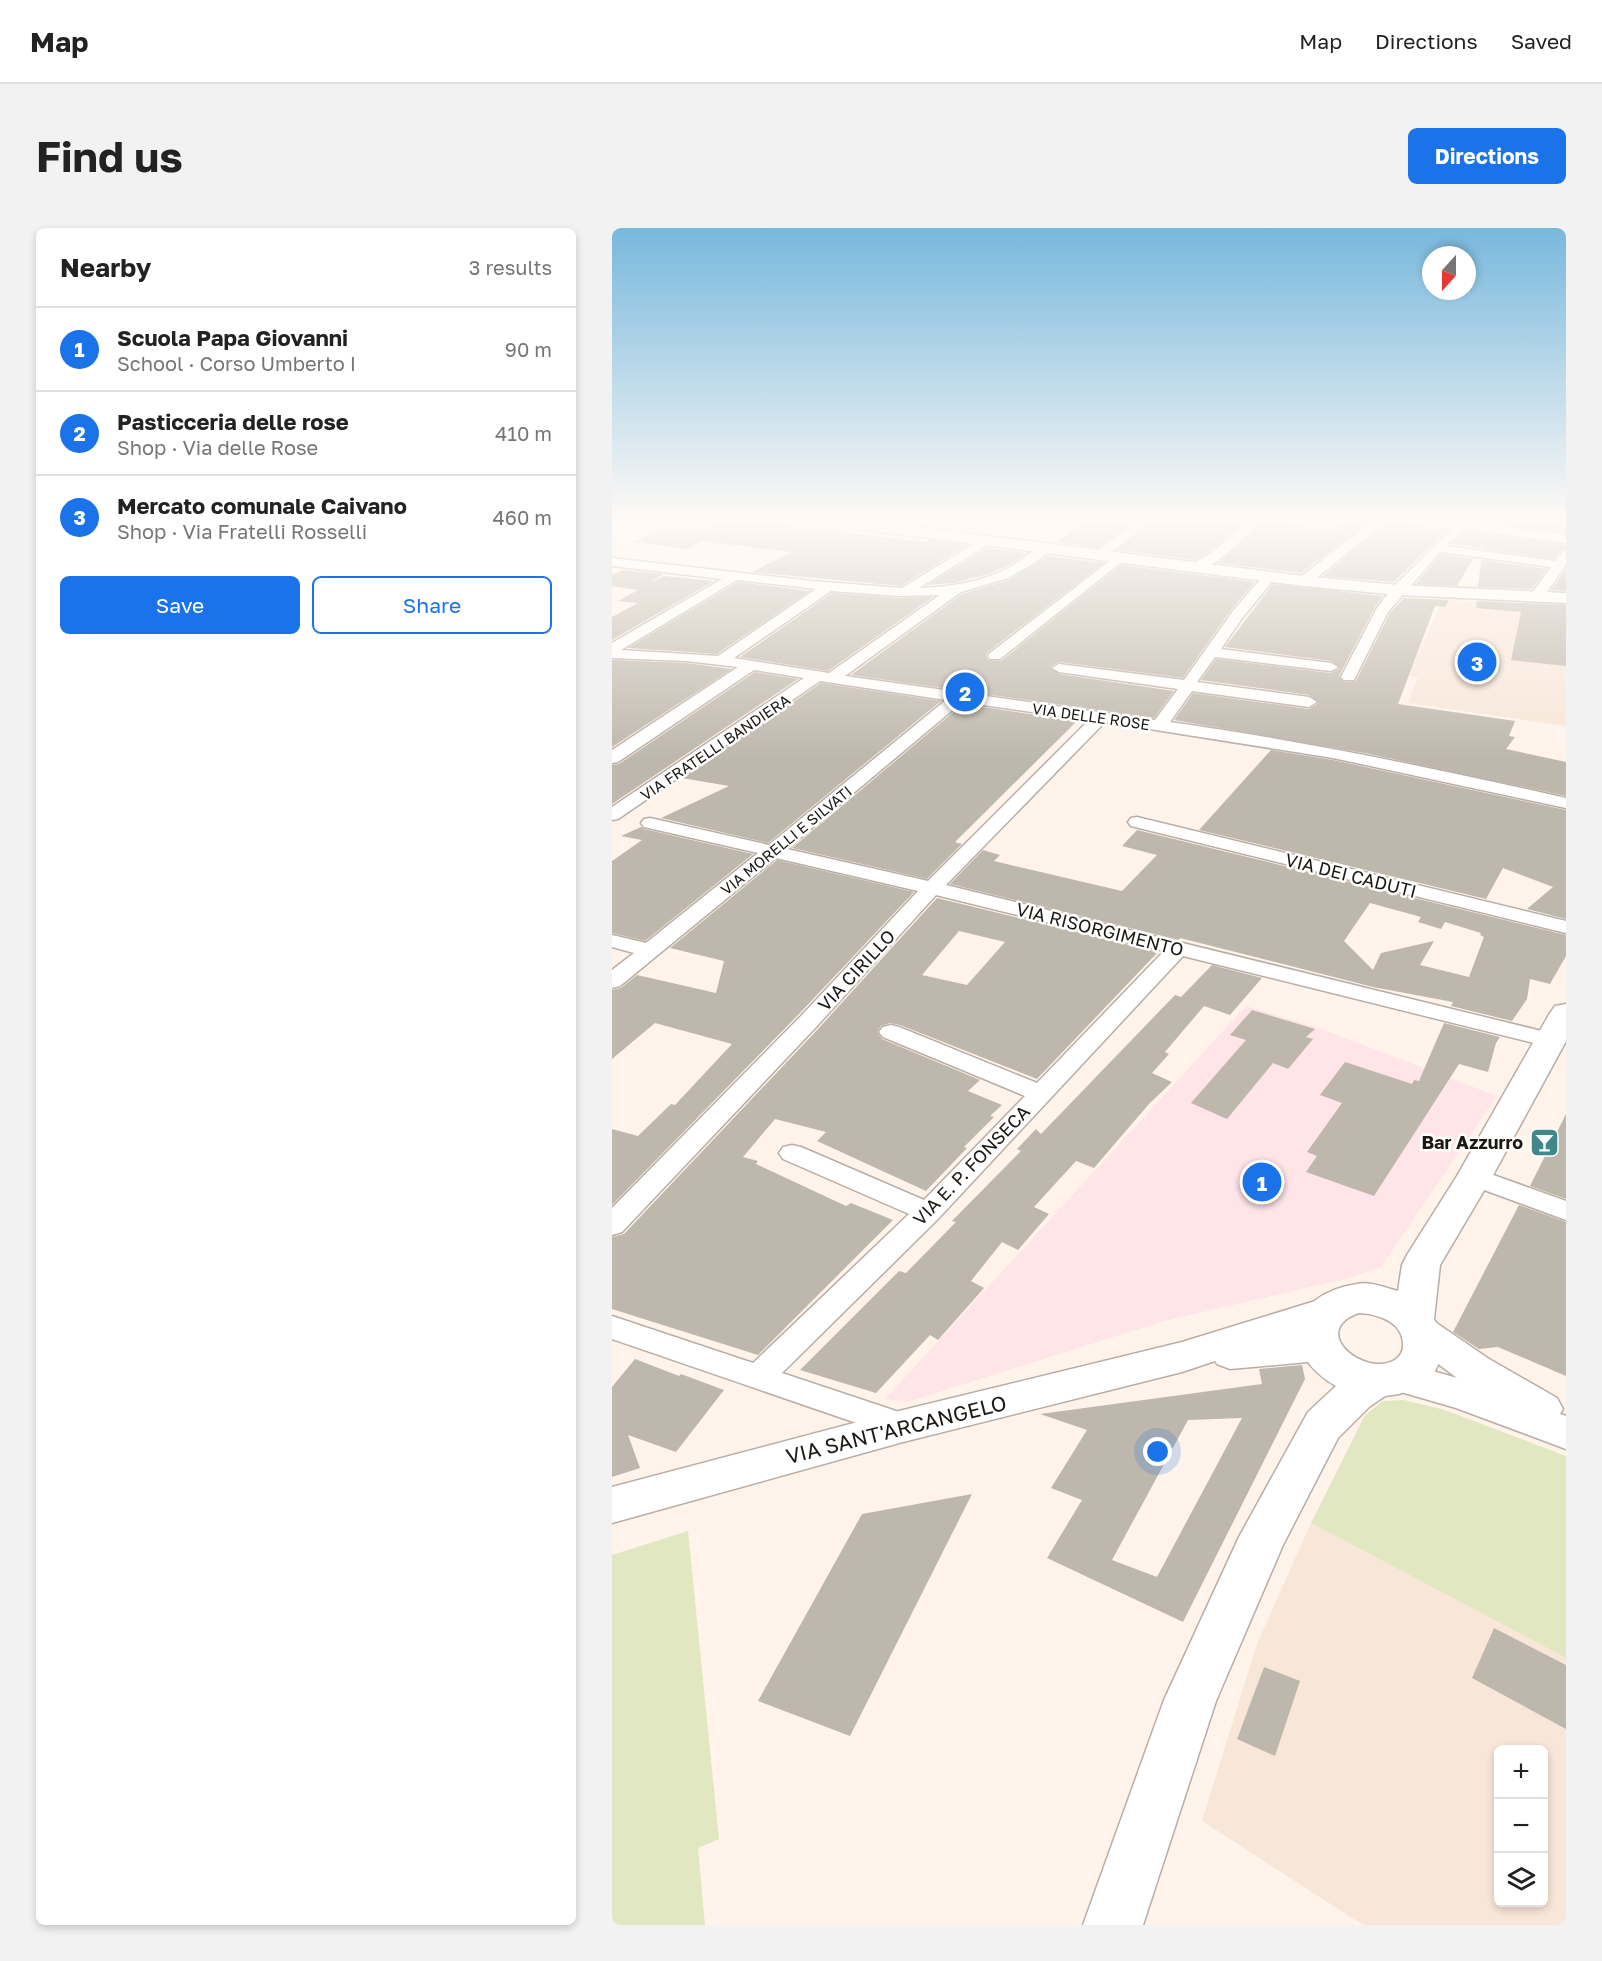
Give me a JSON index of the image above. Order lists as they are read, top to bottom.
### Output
{
  "streets": {
    "street": [
      "VIA DELLE ROSE",
      "VIA FRATELLI BANDIERA",
      "VIA MORELLI E SILVATI",
      "VIA DEI CADUTI",
      "VIA RISORGIMENTO",
      "VIA CIRILLO",
      "VIA E. P. FONSECA",
      "VIA SANT'ARCANGELO"
    ]
  },
  "crossings": [
    ["VIA DELLE ROSE", "VIA FRATELLI BANDIERA"],
    ["VIA DELLE ROSE", "VIA MORELLI E SILVATI"],
    ["VIA DELLE ROSE", "VIA CIRILLO"],
    ["VIA MORELLI E SILVATI", "VIA RISORGIMENTO"],
    ["VIA RISORGIMENTO", "VIA CIRILLO"],
    ["VIA RISORGIMENTO", "VIA E. P. FONSECA"]
  ],
  "places": {
    "bar": ["Bar Azzurro"]
  },
  "north": "bottom",
  "page": {
    "header": "Map",
    "nav": ["Map", "Directions", "Saved"],
    "buttons": [
      "Directions",
      ["Save", "Share"]
    ],
    "title": "Find us",
    "heading": ["Nearby", "3 results"],
    "list": [
      {
        "mark": "1",
        "name": "Scuola Papa Giovanni",
        "note": "School · Corso Umberto I",
        "value": "90 m"
      },
      {
        "mark": "2",
        "name": "Pasticceria delle rose",
        "note": "Shop · Via delle Rose",
        "value": "410 m"
      },
      {
        "mark": "3",
        "name": "Mercato comunale Caivano",
        "note": "Shop · Via Fratelli Rosselli",
        "value": "460 m"
      }
    ],
    "pins": ["3", "2", "1"],
    "map_buttons": ["+", "−"]
  }
}
